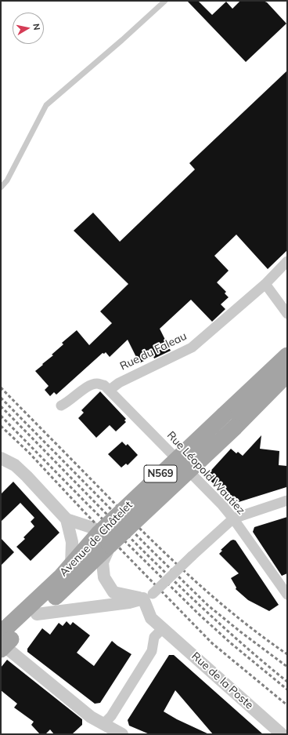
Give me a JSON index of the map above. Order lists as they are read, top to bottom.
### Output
{
  "streets": {
    "main road": ["N569", "Avenue de Châtelet"],
    "street": ["Rue du Faleau", "Rue Léopold Wautiez", "Rue de la Poste"]
  },
  "crossings": [
    ["Rue du Faleau", "Rue Léopold Wautiez"]
  ],
  "north": "right"
}
